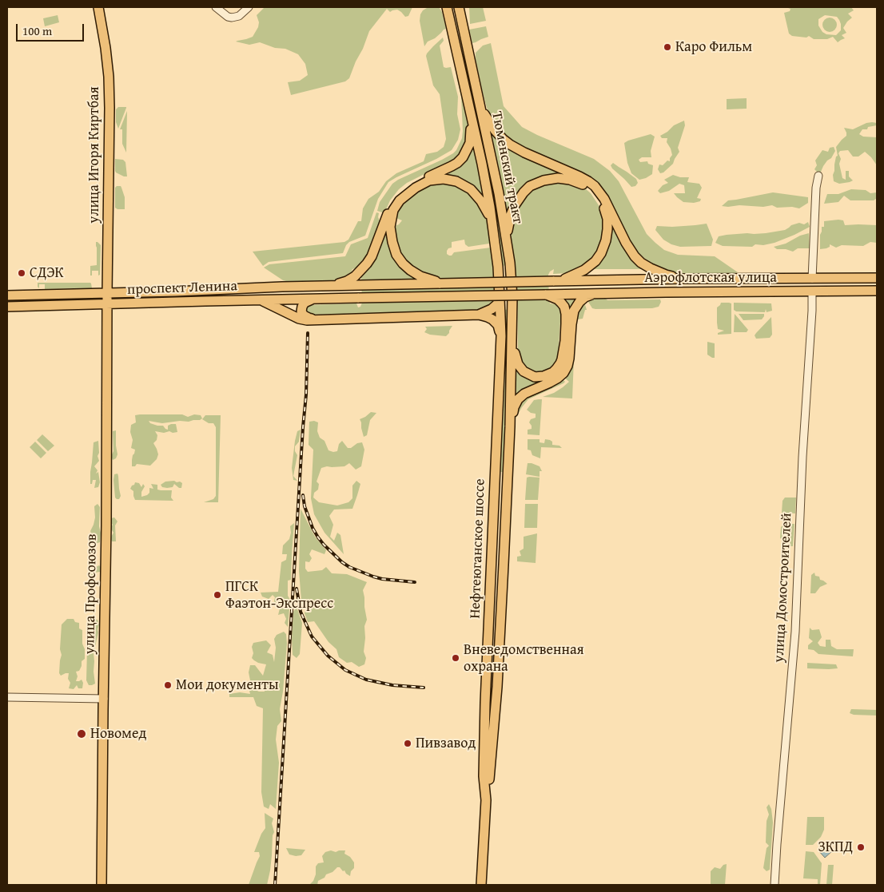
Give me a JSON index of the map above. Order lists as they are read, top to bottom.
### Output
{
  "streets": {
    "main road": [
      "улица Игоря Киртбая",
      "Тюменский тракт",
      "Аэрофлотская улица",
      "проспект Ленина",
      "Нефтеюганское шоссе",
      "улица Профсоюзов"
    ],
    "street": ["улица Домостроителей"]
  },
  "crossings": [
    ["улица Игоря Киртбая", "проспект Ленина"],
    ["улица Игоря Киртбая", "улица Профсоюзов"],
    ["Тюменский тракт", "Нефтеюганское шоссе"],
    ["Аэрофлотская улица", "проспект Ленина"],
    ["Аэрофлотская улица", "улица Домостроителей"],
    ["проспект Ленина", "улица Профсоюзов"]
  ],
  "places": [
    "Каро Фильм",
    "СДЭК",
    "ПГСК Фаэтон-Экспресс",
    "Вневедомственная охрана",
    "Мои документы",
    "Новомед",
    "Пивзавод",
    "ЗКПД"
  ],
  "scale_bar": "100 m"
}
